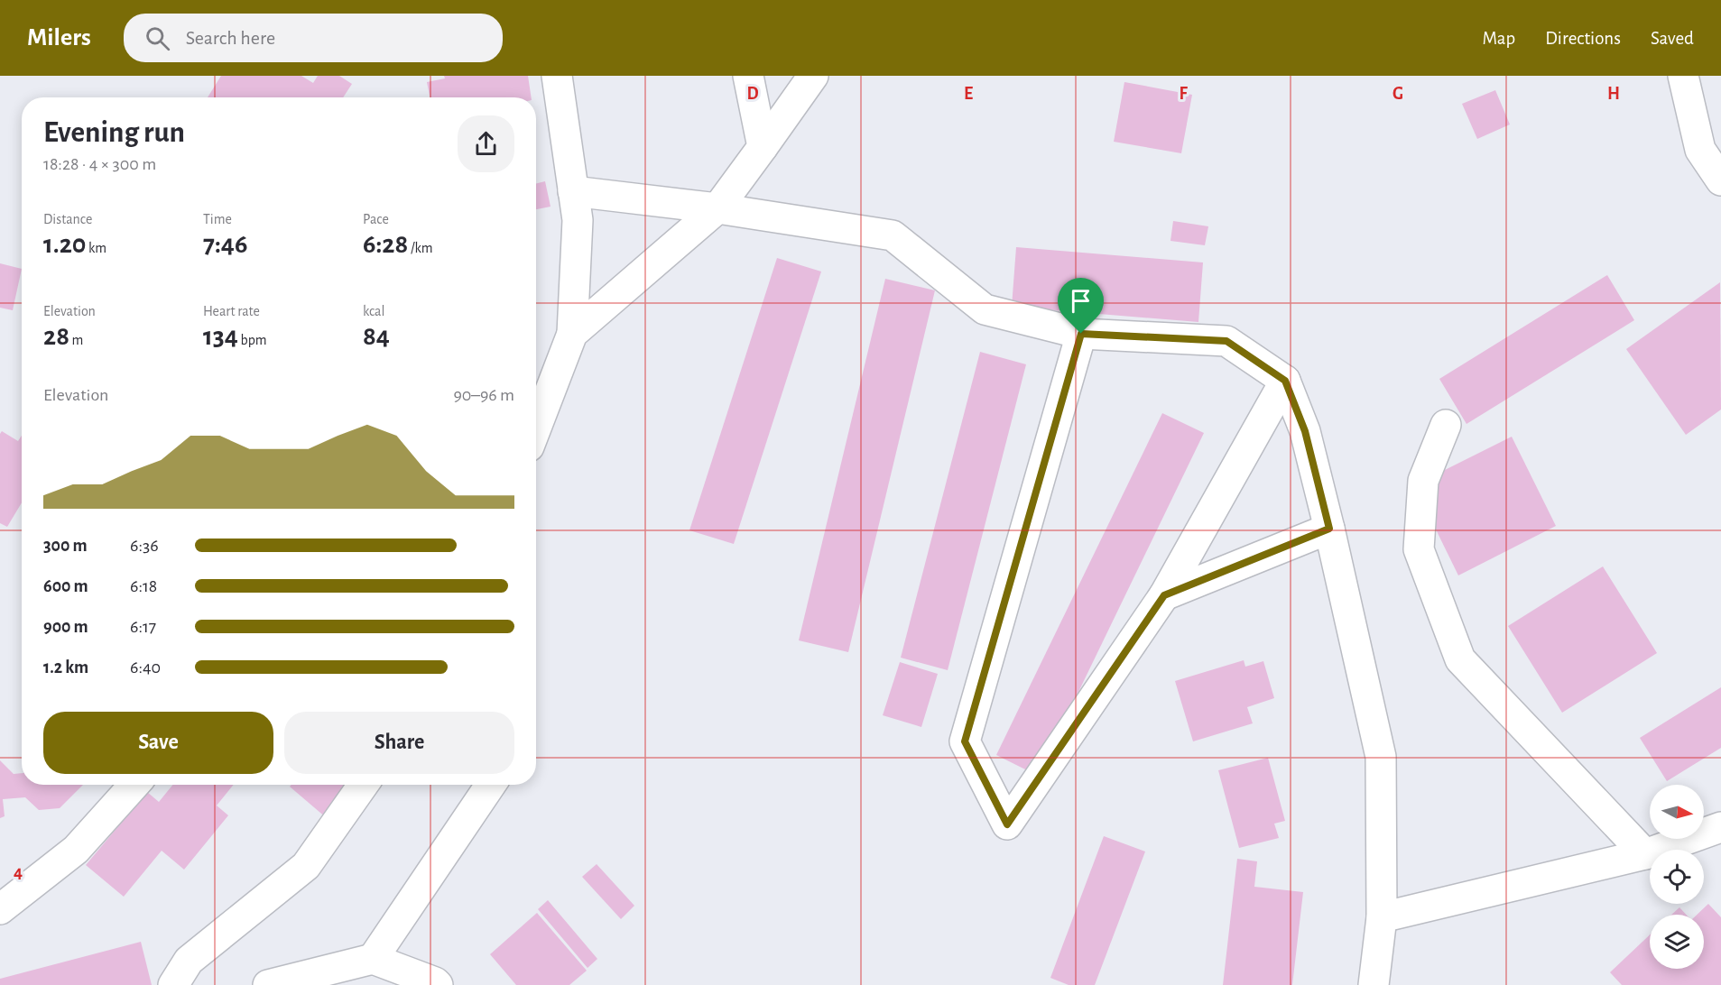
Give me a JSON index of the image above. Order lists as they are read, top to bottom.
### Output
{
  "north": "right",
  "page": {
    "header": "Milers",
    "search": "Search here",
    "nav": ["Map", "Directions", "Saved"],
    "heading": ["Evening run", "18:28 · 4 × 300 m"],
    "stats": [
      ["Distance", "1.20 km"],
      ["Time", "7:46"],
      ["Pace", "6:28 /km"],
      ["Elevation", "28 m"],
      ["Heart rate", "134 bpm"],
      ["kcal", "84"]
    ],
    "chart": ["Elevation", "90–96 m"],
    "list": [
      {
        "name": "300 m",
        "note": "6:36"
      },
      {
        "name": "600 m",
        "note": "6:18"
      },
      {
        "name": "900 m",
        "note": "6:17"
      },
      {
        "name": "1.2 km",
        "note": "6:40"
      }
    ],
    "buttons": ["Save", "Share"]
  },
  "grid": {
    "columns": [
      "D",
      "E",
      "F",
      "G",
      "H"
    ],
    "rows": ["4"]
  }
}
